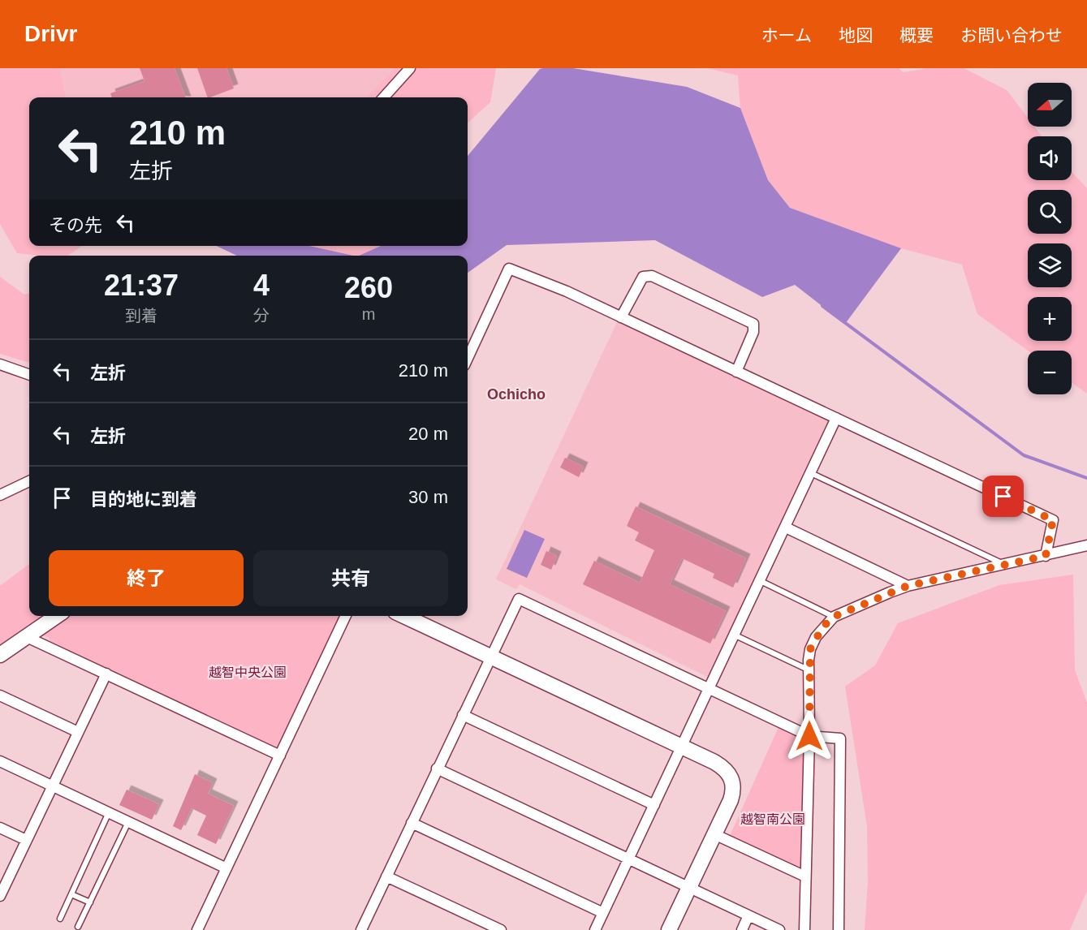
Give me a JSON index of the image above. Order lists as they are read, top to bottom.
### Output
{
  "districts": ["Ochicho"],
  "parks": ["越智中央公園", "越智南公園"],
  "north": "left",
  "page": {
    "header": "Drivr",
    "nav": [
      "ホーム",
      "地図",
      "概要",
      "お問い合わせ"
    ],
    "map_buttons": ["+", "−"],
    "turn": ["210 m", "左折"],
    "then": "その先",
    "eta": [
      "21:37",
      "到着",
      "4",
      "分",
      "260",
      "m"
    ],
    "list": [
      {
        "name": "左折",
        "value": "210 m"
      },
      {
        "name": "左折",
        "value": "20 m"
      },
      {
        "name": "目的地に到着",
        "value": "30 m"
      }
    ],
    "buttons": ["終了", "共有"]
  }
}
